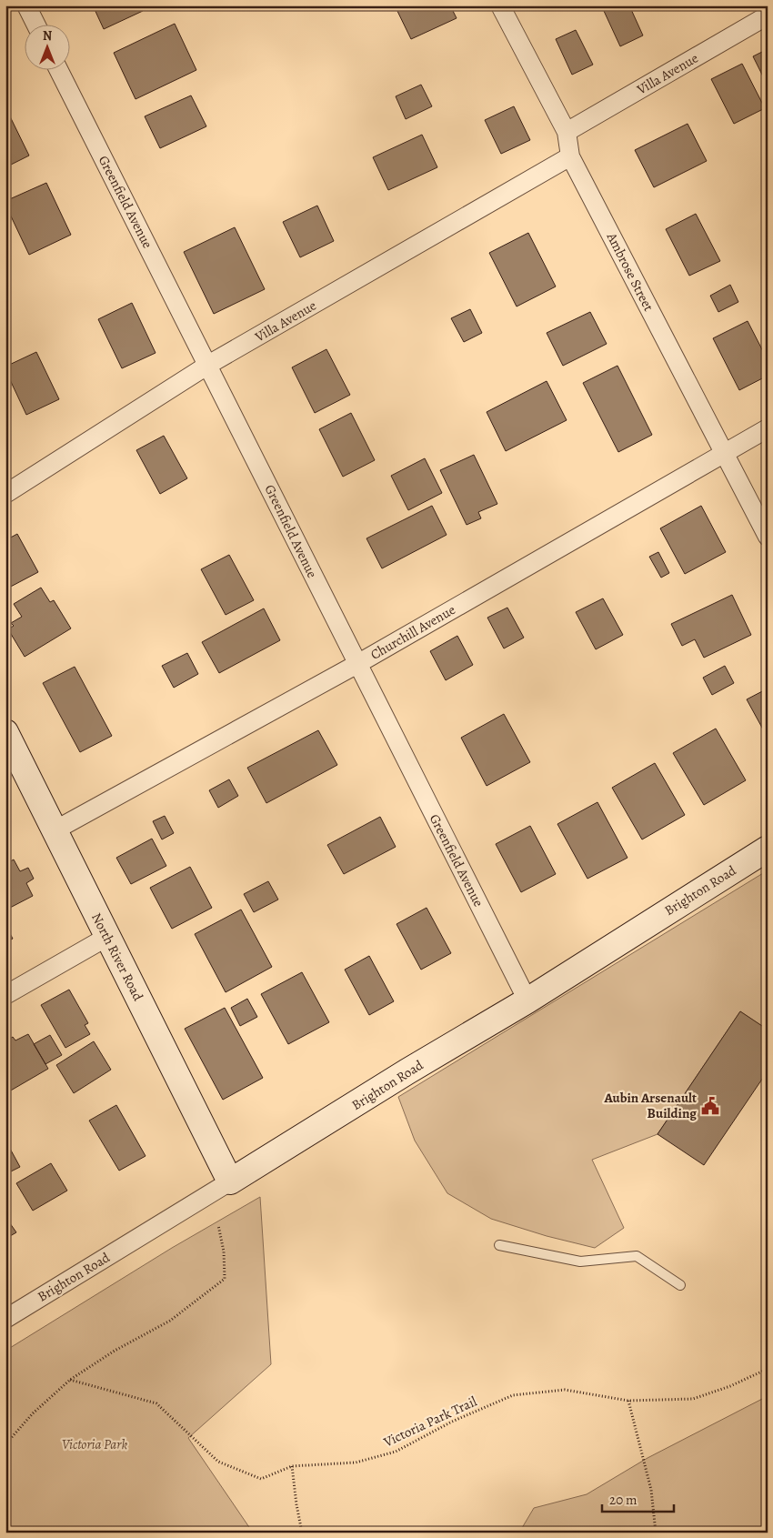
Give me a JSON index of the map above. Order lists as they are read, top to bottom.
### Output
{
  "streets": {
    "main road": ["Brighton Road", "North River Road"],
    "street": [
      "Villa Avenue",
      "Greenfield Avenue",
      "Ambrose Street",
      "Churchill Avenue"
    ],
    "path": ["Victoria Park Trail"]
  },
  "crossings": [
    ["Villa Avenue", "Greenfield Avenue"],
    ["Villa Avenue", "Ambrose Street"],
    ["Greenfield Avenue", "Churchill Avenue"],
    ["Greenfield Avenue", "Brighton Road"],
    ["Ambrose Street", "Churchill Avenue"],
    ["Churchill Avenue", "North River Road"],
    ["Brighton Road", "North River Road"]
  ],
  "parks": ["Victoria Park"],
  "places": {
    "public building": ["Aubin Arsenault Building"]
  },
  "scale_bar": "20 m",
  "north": "top"
}
